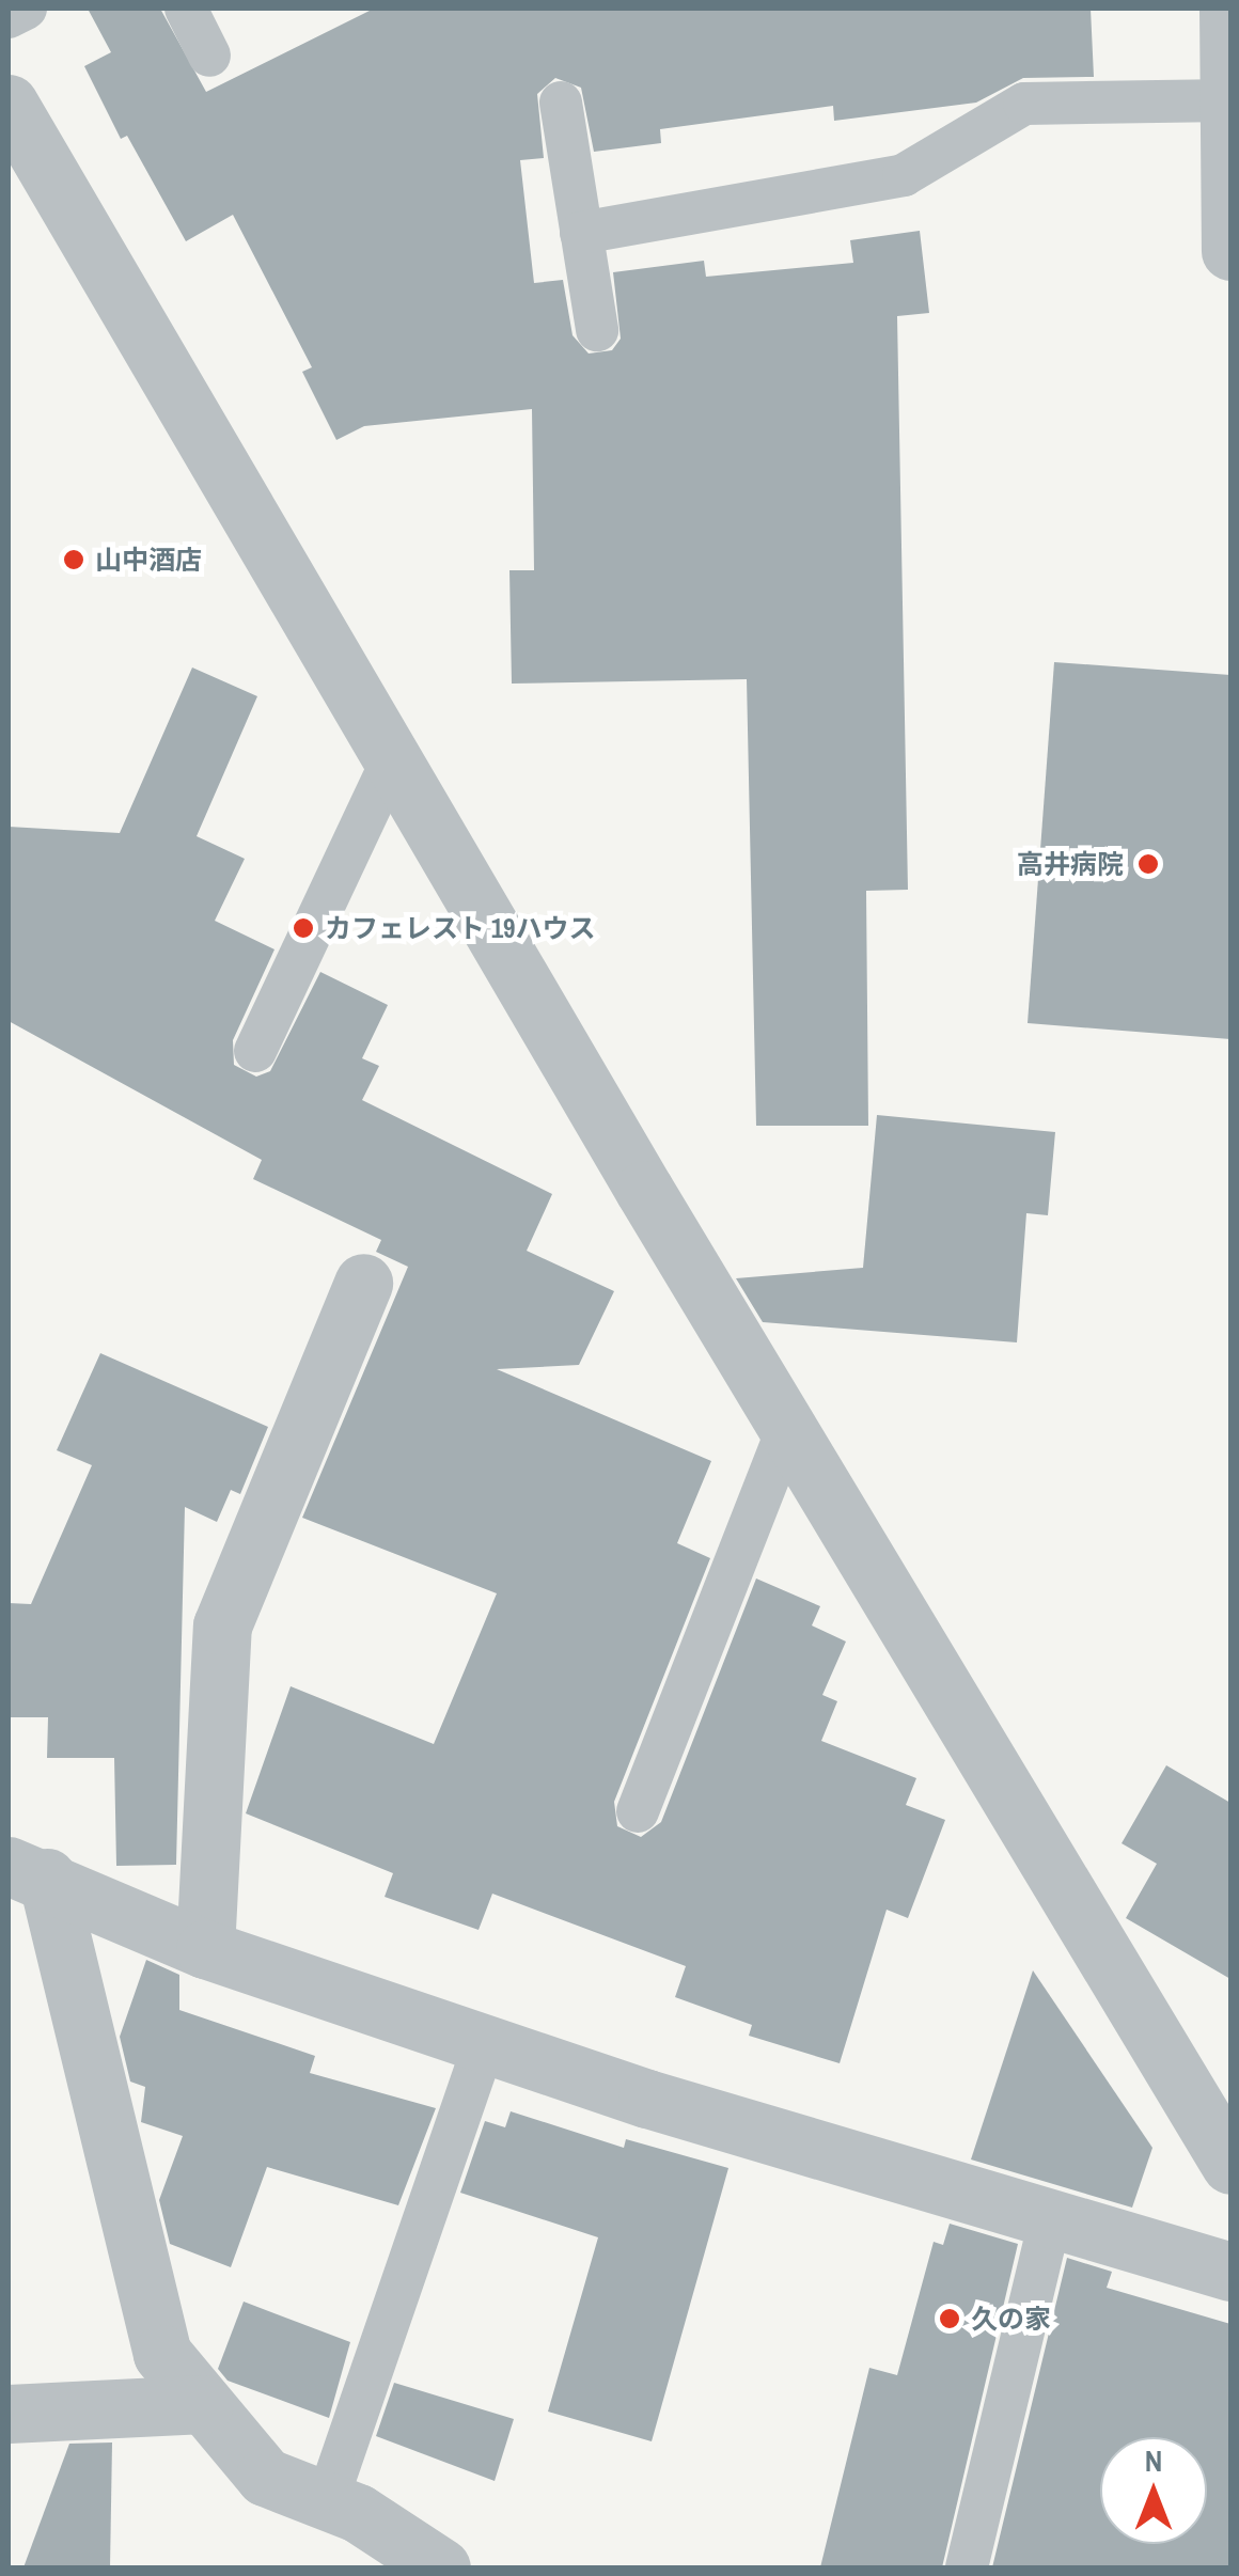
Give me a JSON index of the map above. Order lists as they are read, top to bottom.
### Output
{
  "places": [
    "山中酒店",
    "高井病院",
    "カフェレスト 19ハウス",
    "久の家"
  ],
  "north": "top"
}
